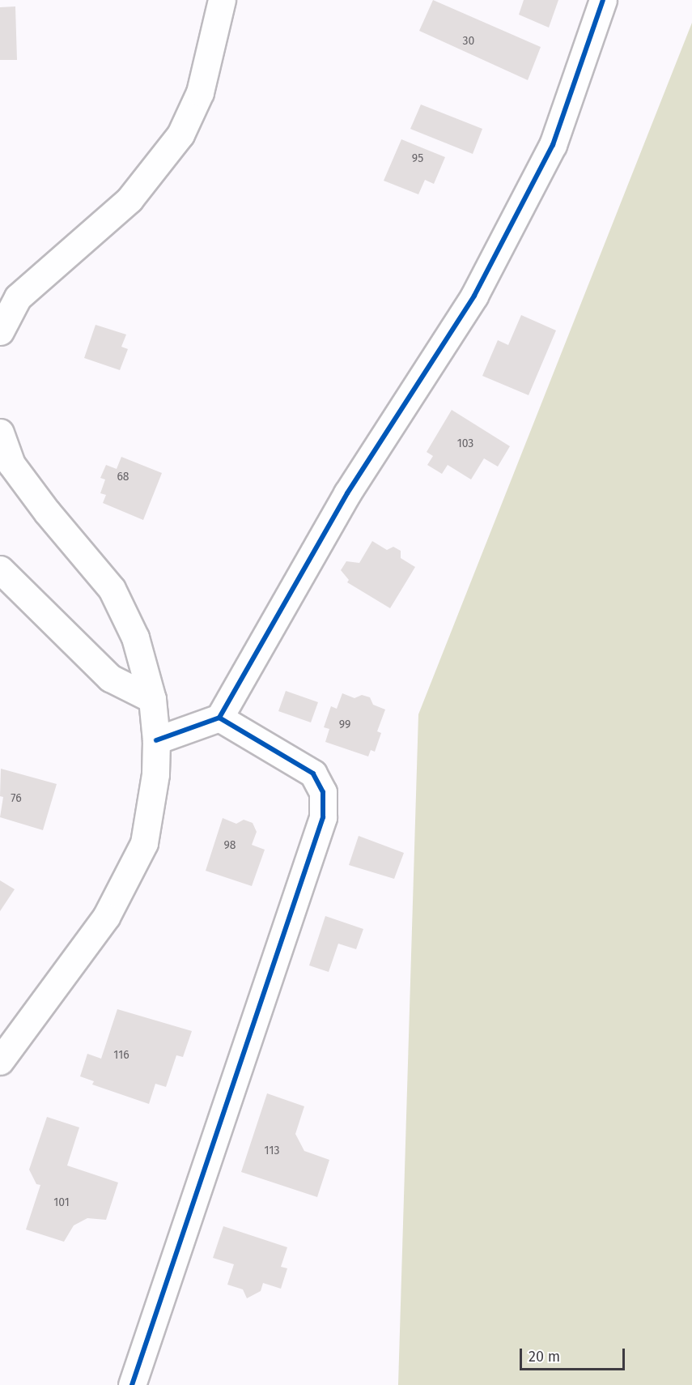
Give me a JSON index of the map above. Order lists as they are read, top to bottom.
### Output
{
  "house_numbers": [
    "30",
    "95",
    "103",
    "68",
    "99",
    "76",
    "98",
    "116",
    "113",
    "101"
  ],
  "scale_bar": "20 m"
}
